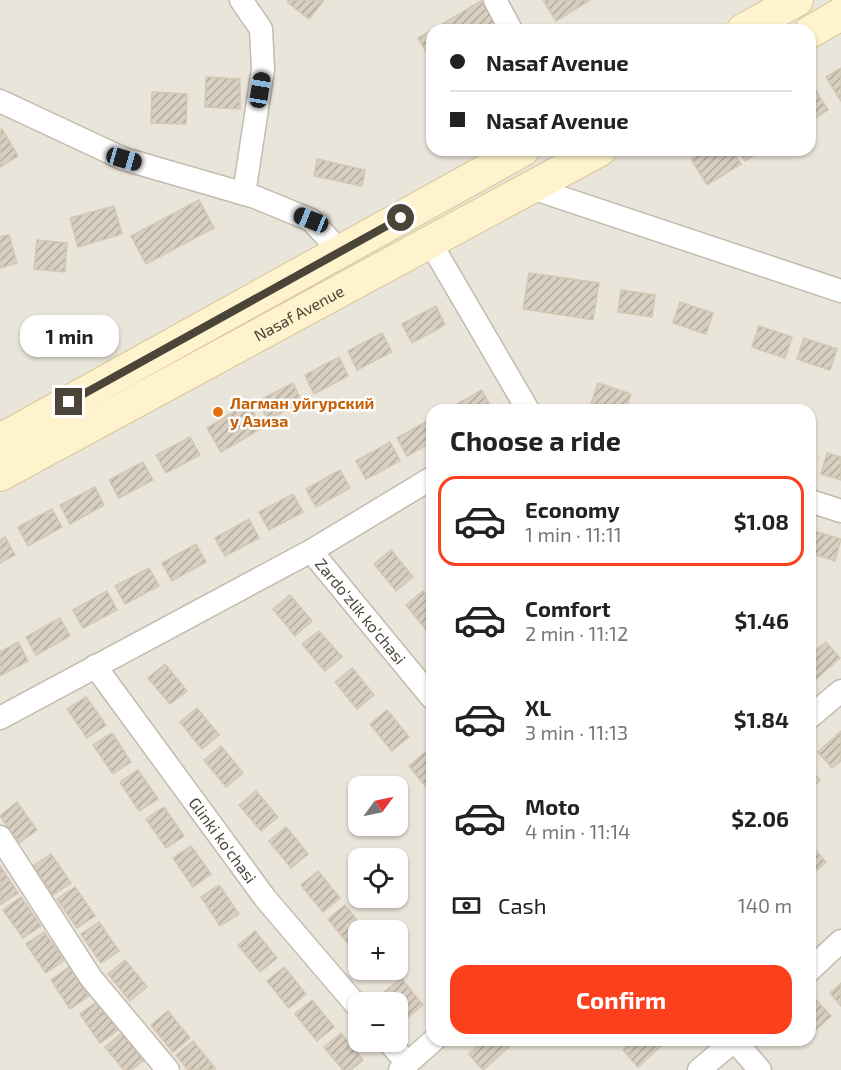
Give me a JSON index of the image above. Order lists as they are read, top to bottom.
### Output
{
  "streets": {
    "main road": ["Nasaf Avenue"],
    "street": ["Zardo'zlik ko'chasi", "Glinki ko'chasi"]
  },
  "places": ["Лагман уйгурский у Азиза"],
  "north": "top right",
  "page": {
    "banner": ["Nasaf Avenue", "Nasaf Avenue"],
    "bubble": "1 min",
    "heading": "Choose a ride",
    "list": [
      {
        "name": "Economy",
        "note": "1 min · 11:11",
        "value": "$1.08"
      },
      {
        "name": "Comfort",
        "note": "2 min · 11:12",
        "value": "$1.46"
      },
      {
        "name": "XL",
        "note": "3 min · 11:13",
        "value": "$1.84"
      },
      {
        "name": "Moto",
        "note": "4 min · 11:14",
        "value": "$2.06"
      }
    ],
    "map_buttons": ["+", "−"],
    "pay": ["Cash", "140 m"],
    "buttons": "Confirm"
  }
}
